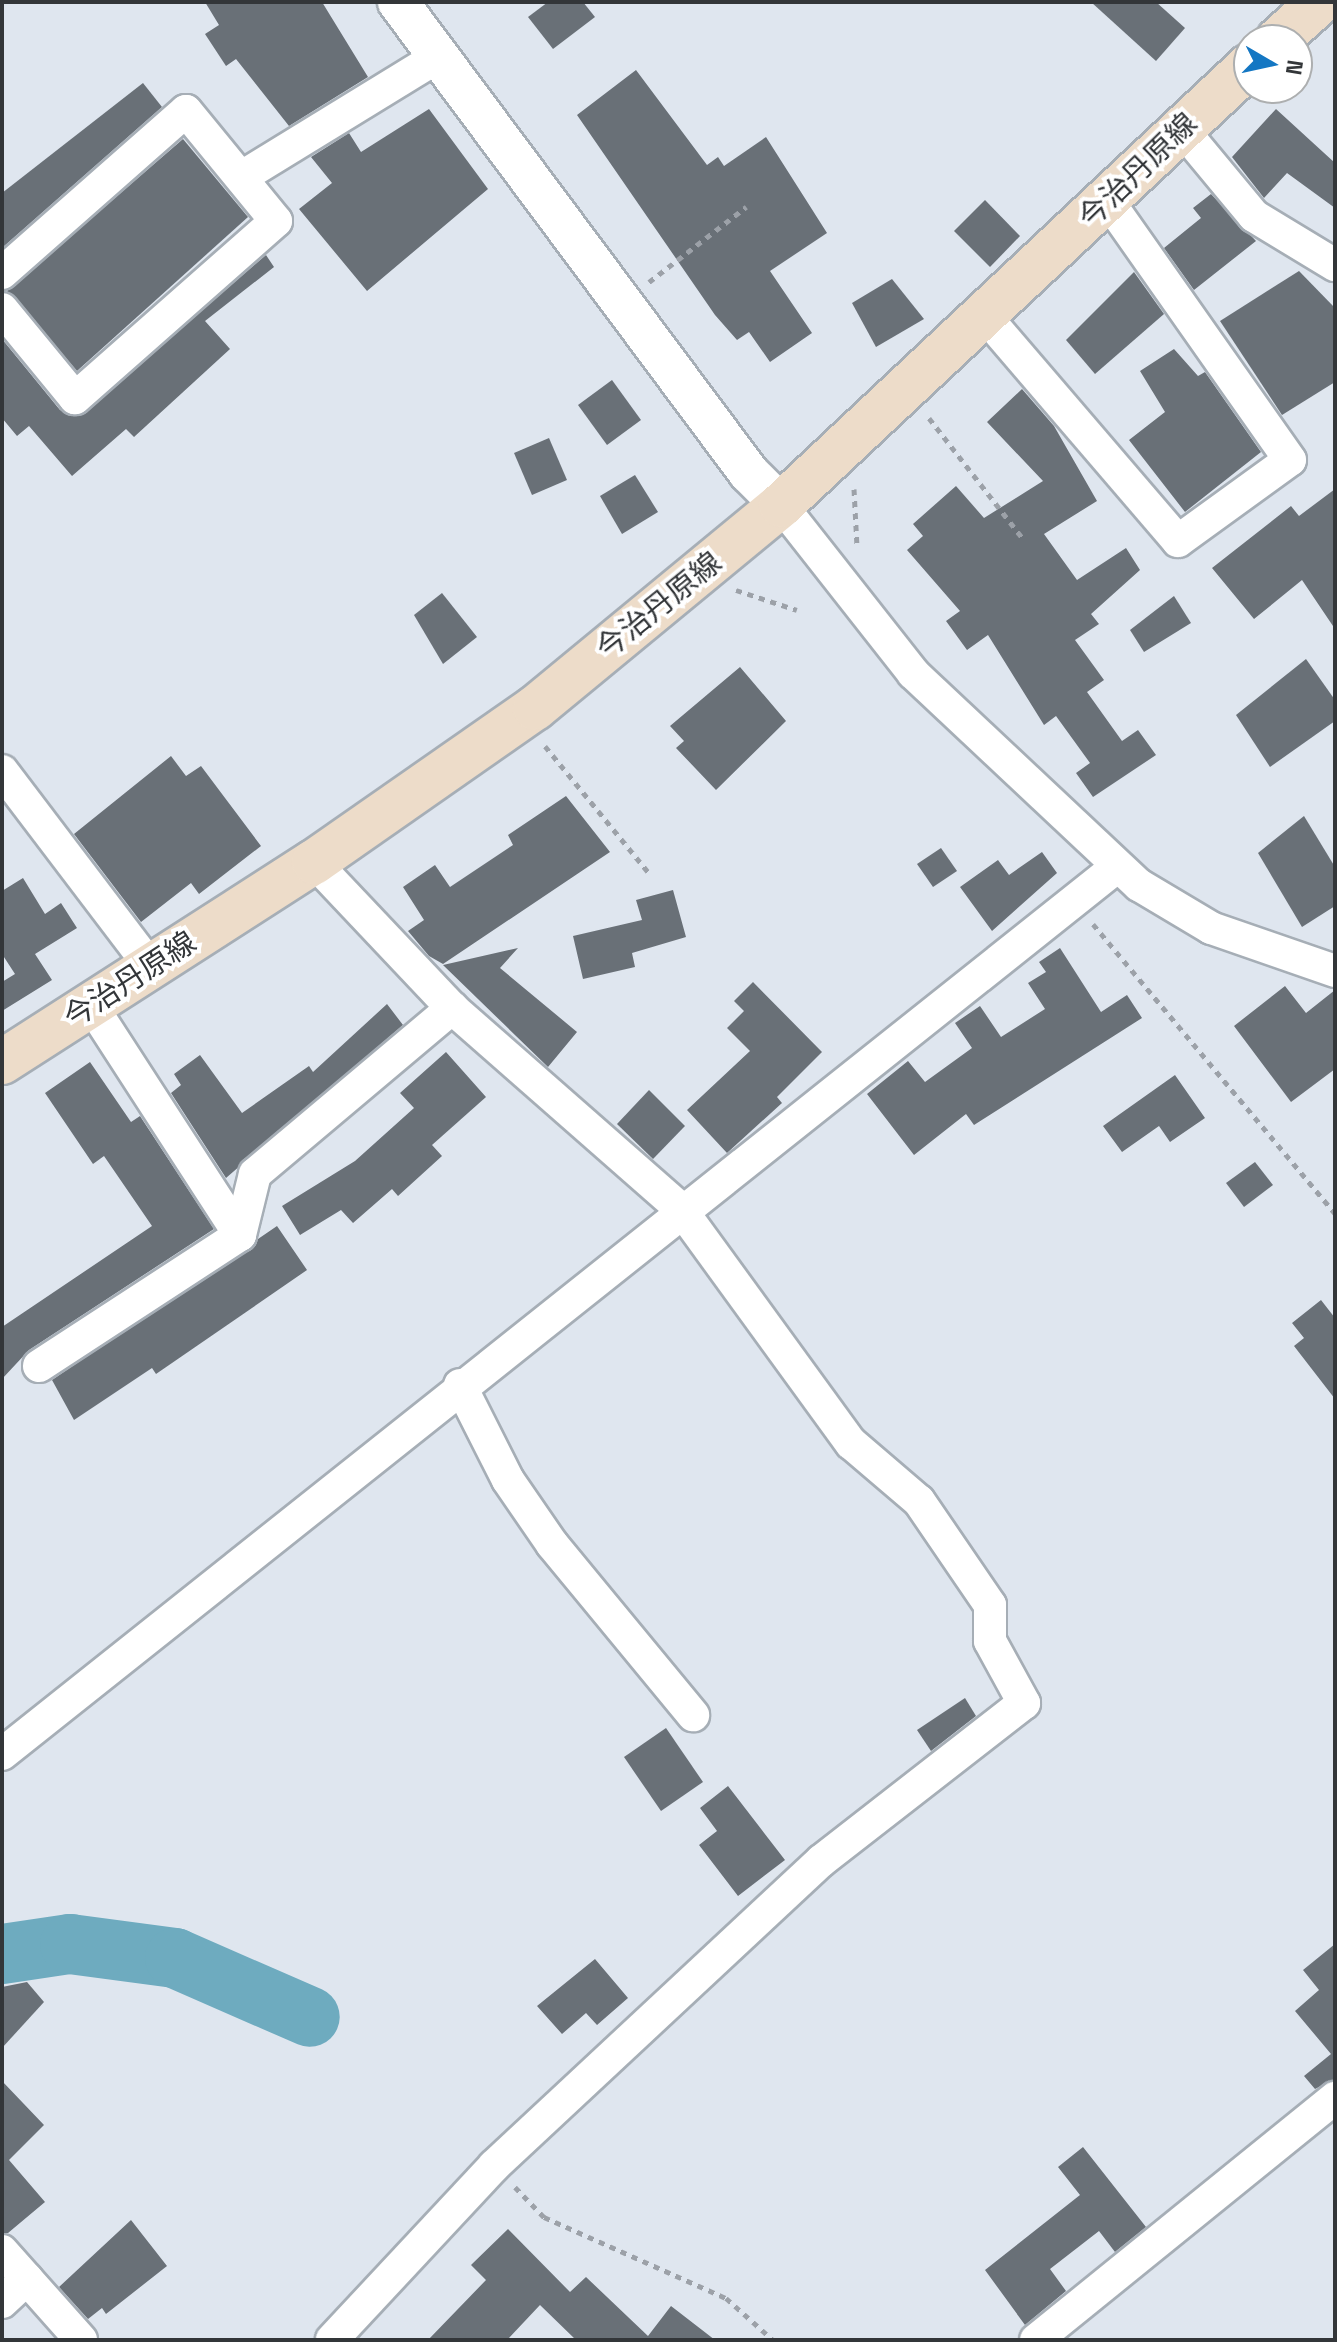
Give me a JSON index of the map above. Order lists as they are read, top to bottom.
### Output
{
  "streets": {
    "main road": ["今治丹原線"]
  },
  "north": "right"
}
